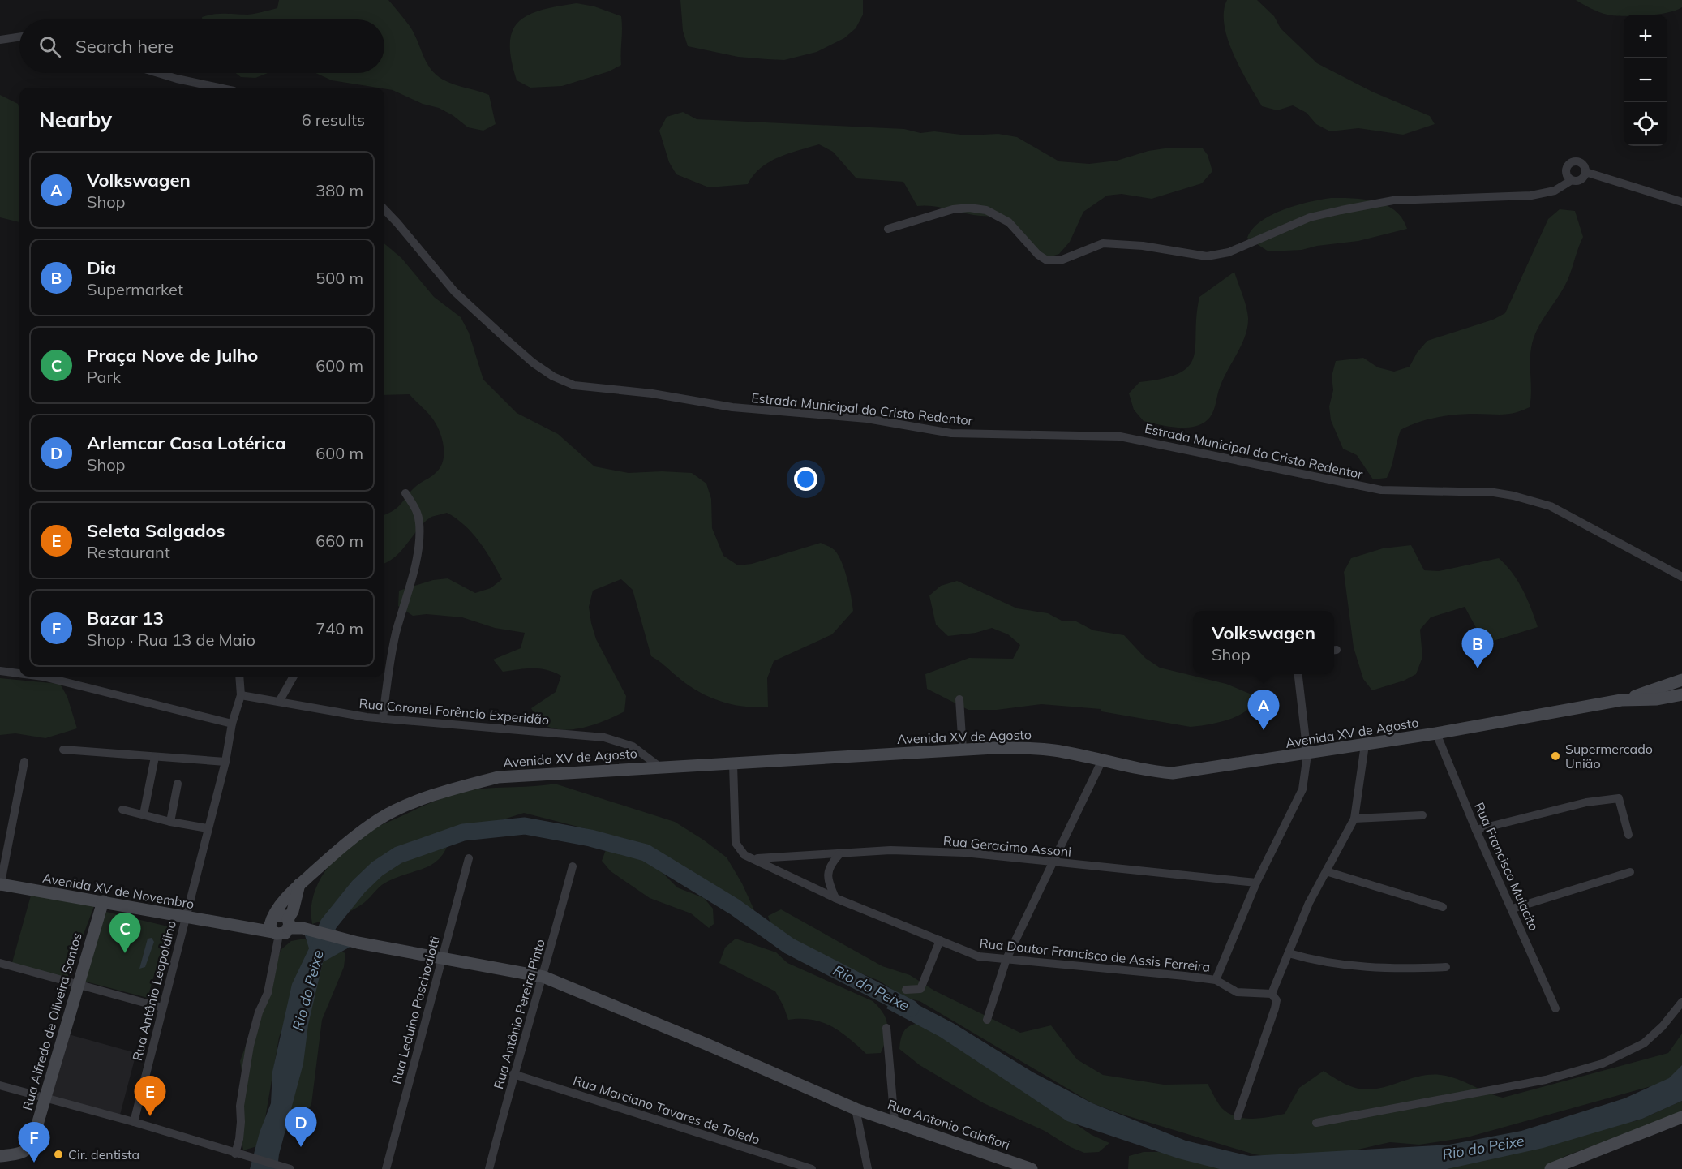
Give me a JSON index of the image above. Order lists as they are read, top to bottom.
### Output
{
  "streets": {
    "street": [
      "Estrada Municipal do Cristo Redentor",
      "Rua Coronel Forêncio Experidão",
      "Avenida XV de Agosto",
      "Rua Geracimo Assoni",
      "Rua Francisco Muiacito",
      "Avenida XV de Novembro",
      "Rua Doutor Francisco de Assis Ferreira",
      "Rua Antônio Leopoldino",
      "Rua Leduino Paschoalotti",
      "Rua Antônio Pereira Pinto",
      "Rua Alfredo de Oliveira Santos",
      "Rua Marciano Tavares de Toledo",
      "Rua Antonio Calafiori"
    ]
  },
  "crossings": [
    ["Rua Coronel Forêncio Experidão", "Avenida XV de Agosto"],
    ["Rua Coronel Forêncio Experidão", "Rua Antônio Leopoldino"],
    ["Avenida XV de Agosto", "Rua Francisco Muiacito"],
    ["Avenida XV de Agosto", "Avenida XV de Novembro"],
    ["Avenida XV de Agosto", "Rua Doutor Francisco de Assis Ferreira"],
    ["Rua Geracimo Assoni", "Rua Doutor Francisco de Assis Ferreira"],
    ["Avenida XV de Novembro", "Rua Antônio Leopoldino"],
    ["Avenida XV de Novembro", "Rua Leduino Paschoalotti"],
    ["Avenida XV de Novembro", "Rua Antônio Pereira Pinto"],
    ["Avenida XV de Novembro", "Rua Alfredo de Oliveira Santos"],
    ["Avenida XV de Novembro", "Rua Antonio Calafiori"],
    ["Rua Antônio Pereira Pinto", "Rua Marciano Tavares de Toledo"],
    ["Rua Antônio Pereira Pinto", "Rua Antonio Calafiori"]
  ],
  "water": ["Rio do Peixe"],
  "places": ["Supermercado União", "Cir. dentista"],
  "page": {
    "map_buttons": ["+", "−"],
    "search": "Search here",
    "heading": ["Nearby", "6 results"],
    "list": [
      {
        "mark": "A",
        "name": "Volkswagen",
        "note": "Shop",
        "value": "380 m"
      },
      {
        "mark": "B",
        "name": "Dia",
        "note": "Supermarket",
        "value": "500 m"
      },
      {
        "mark": "C",
        "name": "Praça Nove de Julho",
        "note": "Park",
        "value": "600 m"
      },
      {
        "mark": "D",
        "name": "Arlemcar Casa Lotérica",
        "note": "Shop",
        "value": "600 m"
      },
      {
        "mark": "E",
        "name": "Seleta Salgados",
        "note": "Restaurant",
        "value": "660 m"
      },
      {
        "mark": "F",
        "name": "Bazar 13",
        "note": "Shop · Rua 13 de Maio",
        "value": "740 m"
      }
    ],
    "popup": ["Volkswagen", "Shop"],
    "pins": [
      "B",
      "A",
      "C",
      "E",
      "D",
      "F"
    ]
  }
}
